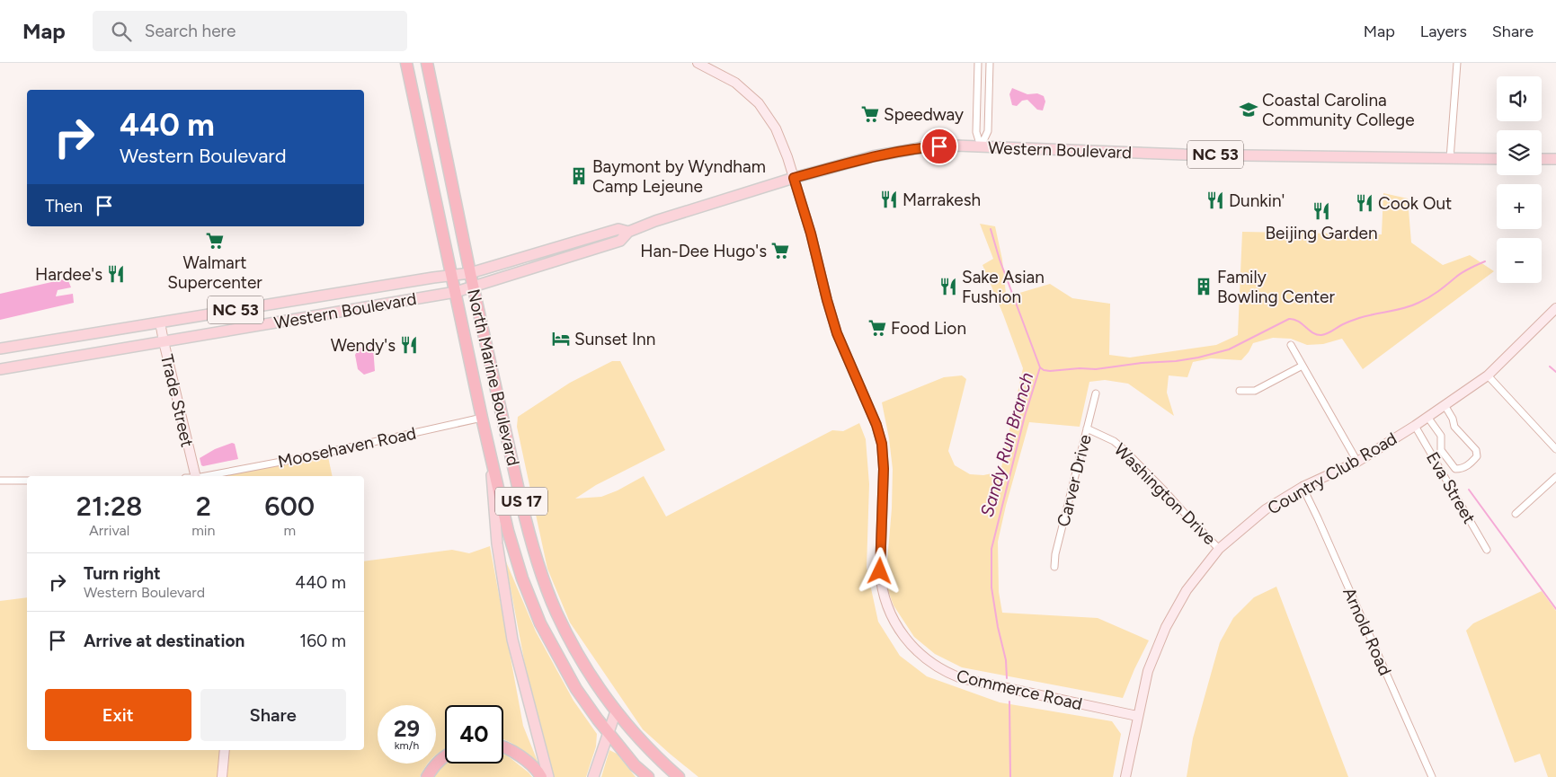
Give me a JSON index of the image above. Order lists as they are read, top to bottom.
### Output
{
  "streets": {
    "highway": ["North Marine Boulevard", "US 17"],
    "main road": ["Western Boulevard", "NC 53"],
    "street": [
      "Trade Street",
      "Moosehaven Road",
      "Country Club Road",
      "Carver Drive",
      "Eva Street",
      "Washington Drive",
      "Arnold Road",
      "Commerce Road"
    ]
  },
  "crossings": [
    ["Western Boulevard", "North Marine Boulevard"],
    ["Western Boulevard", "Trade Street"],
    ["Western Boulevard", "Commerce Road"],
    ["North Marine Boulevard", "Moosehaven Road"],
    ["North Marine Boulevard", "US 17"],
    ["Country Club Road", "Eva Street"],
    ["Country Club Road", "Washington Drive"],
    ["Country Club Road", "Arnold Road"],
    ["Country Club Road", "Commerce Road"],
    ["Carver Drive", "Washington Drive"]
  ],
  "water": ["Sandy Run Branch"],
  "places": {
    "school or university": ["Coastal Carolina Community College"],
    "supermarket": [
      "Speedway",
      "Walmart Supercenter",
      "Han-Dee Hugo's",
      "Food Lion"
    ],
    "building": ["Baymont by Wyndham Camp Lejeune", "Family Bowling Center"],
    "restaurant": [
      "Marrakesh",
      "Dunkin'",
      "Cook Out",
      "Beijing Garden",
      "Hardee's",
      "Sake Asian Fushion",
      "Wendy's"
    ],
    "hotel": ["Sunset Inn"]
  },
  "page": {
    "header": "Map",
    "search": "Search here",
    "nav": ["Map", "Layers", "Share"],
    "map_buttons": ["+", "−"],
    "turn": ["440 m", "Western Boulevard"],
    "then": "Then",
    "eta": [
      "21:28",
      "Arrival",
      "2",
      "min",
      "600",
      "m"
    ],
    "list": [
      {
        "name": "Turn right",
        "note": "Western Boulevard",
        "value": "440 m"
      },
      {
        "name": "Arrive at destination",
        "value": "160 m"
      }
    ],
    "buttons": ["Exit", "Share"],
    "speed": "29 km/h",
    "limit": "40"
  }
}
